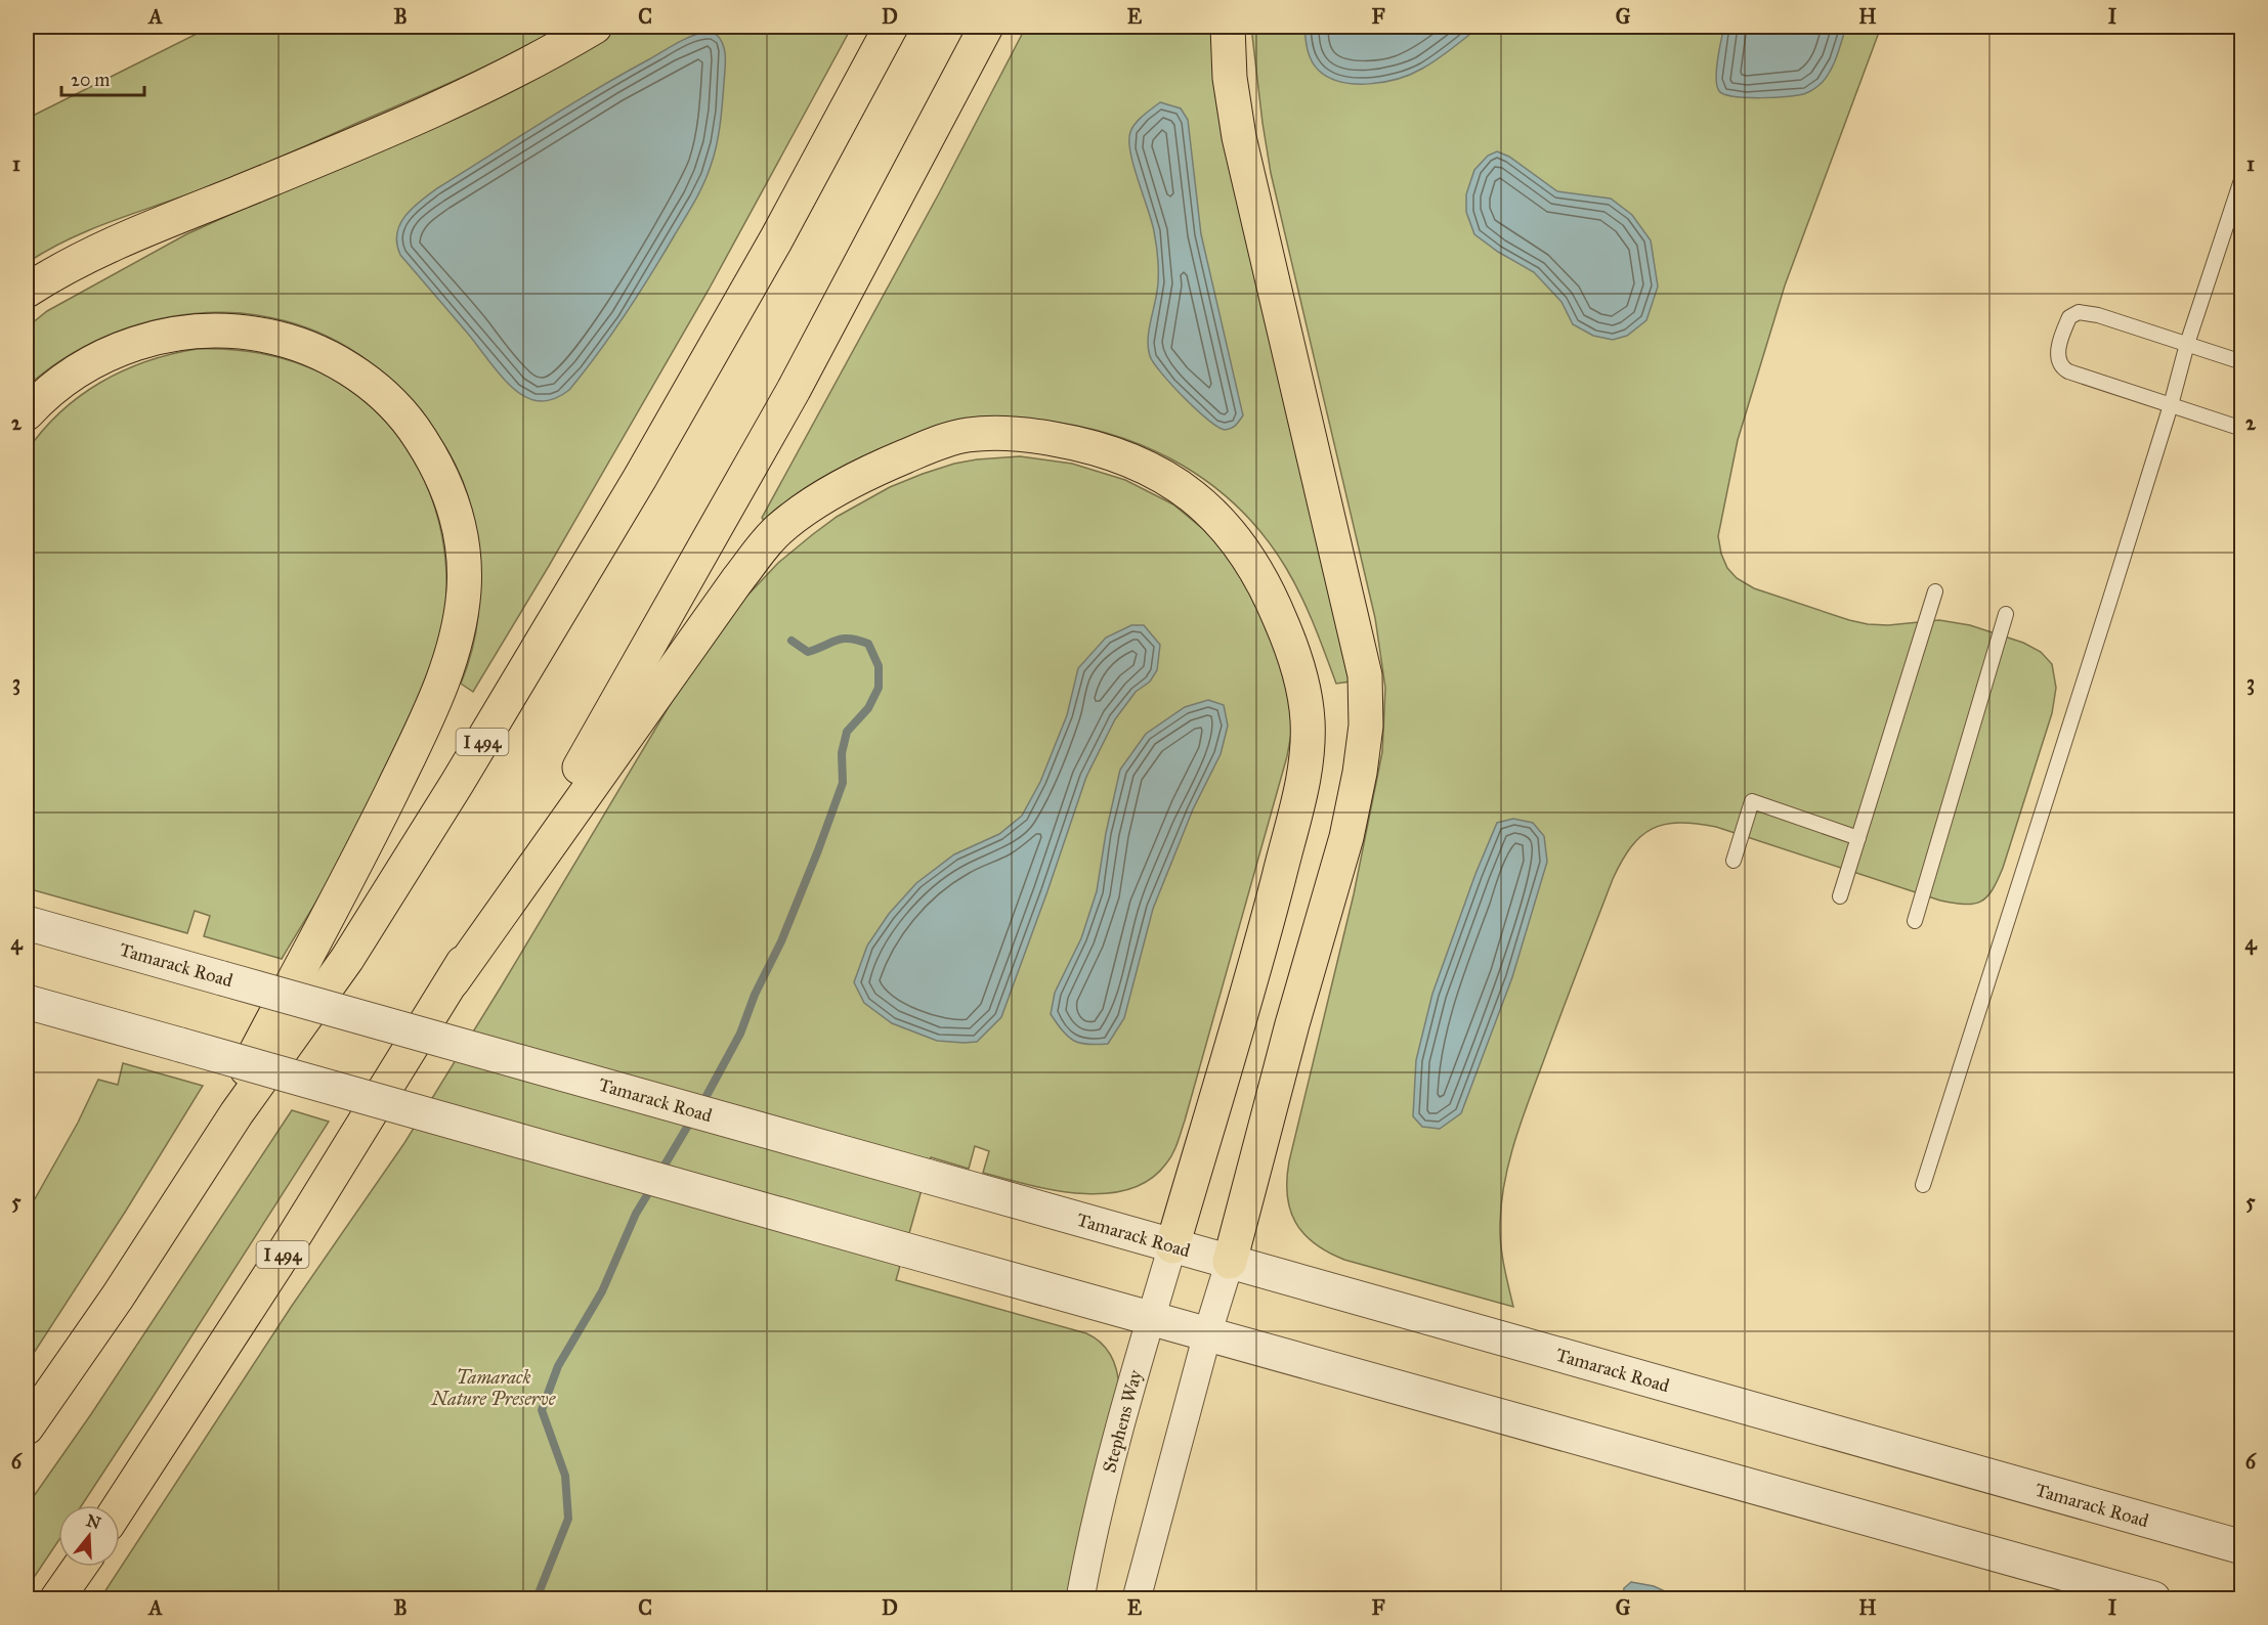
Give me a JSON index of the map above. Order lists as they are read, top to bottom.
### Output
{
  "streets": {
    "highway": ["I 494"],
    "street": ["Tamarack Road", "Stephens Way"]
  },
  "crossings": [
    ["Tamarack Road", "Stephens Way"]
  ],
  "parks": ["Tamarack Nature Preserve"],
  "scale_bar": "20 m",
  "north": "top",
  "grid": {
    "columns": [
      "A",
      "B",
      "C",
      "D",
      "E",
      "F",
      "G",
      "H",
      "I"
    ],
    "rows": [
      "1",
      "2",
      "3",
      "4",
      "5",
      "6"
    ]
  }
}
